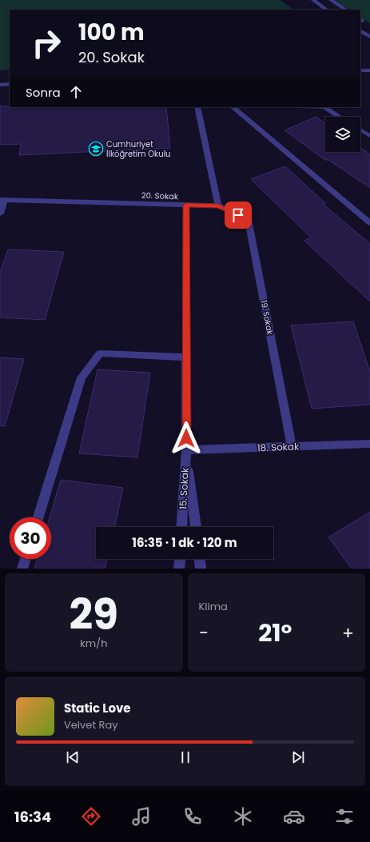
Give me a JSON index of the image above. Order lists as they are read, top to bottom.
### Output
{
  "streets": {
    "street": [
      "20. Sokak",
      "19. Sokak",
      "18. Sokak",
      "15. Sokak"
    ]
  },
  "crossings": [
    ["20. Sokak", "19. Sokak"],
    ["19. Sokak", "18. Sokak"],
    ["18. Sokak", "15. Sokak"]
  ],
  "places": {
    "school or university": ["Cumhuriyet İlköğretim Okulu"]
  },
  "page": {
    "turn": ["100 m", "20. Sokak"],
    "then": "Sonra",
    "limit": "30",
    "trip": "16:35 · 1 dk · 120 m",
    "tile": [
      ["29", "km/h"],
      "Klima"
    ],
    "heat": ["−", "21°", "+"],
    "song": ["Static Love", "Velvet Ray"],
    "tabs": "16:34"
  }
}
